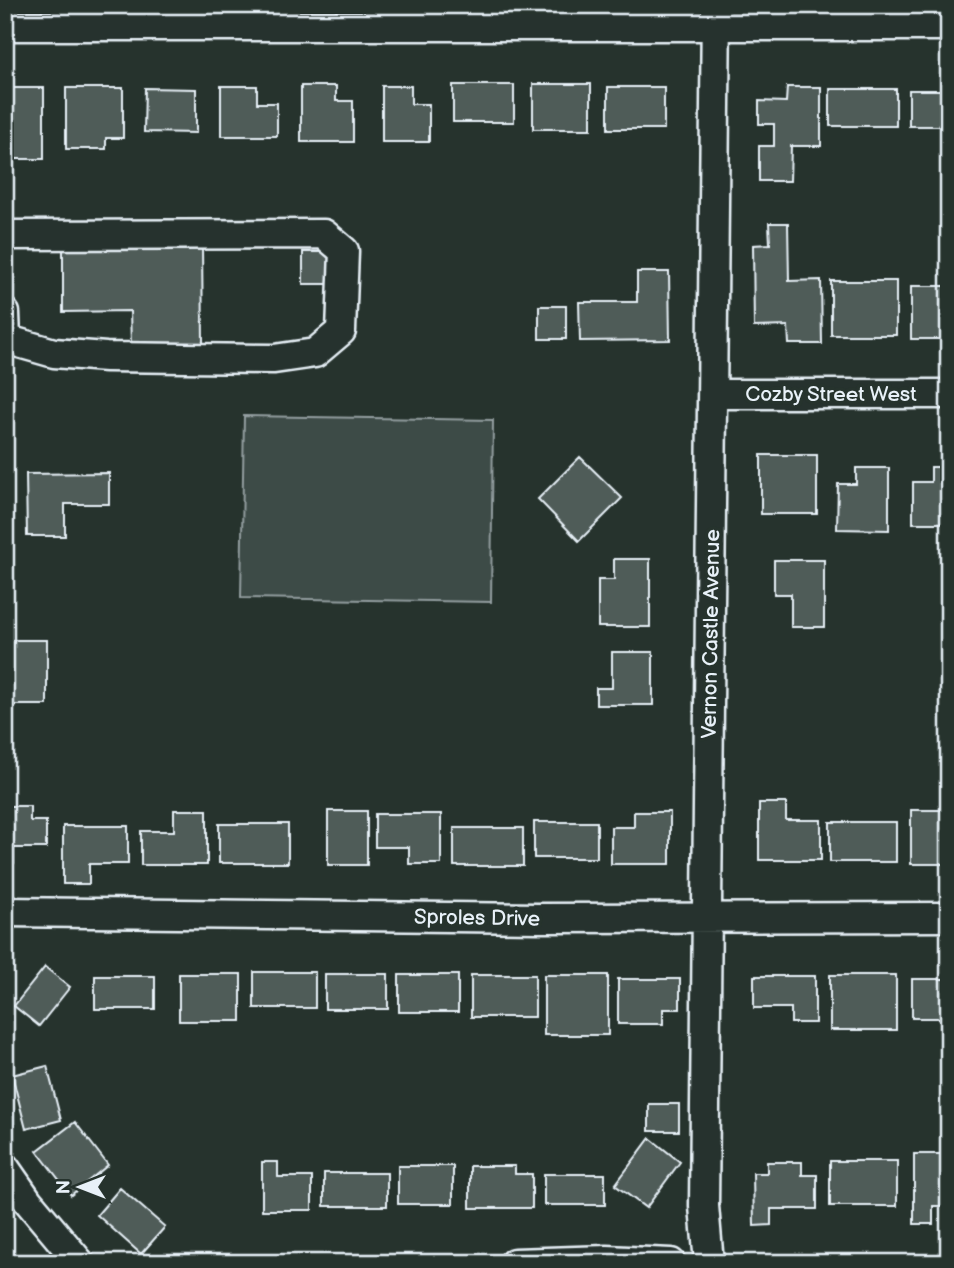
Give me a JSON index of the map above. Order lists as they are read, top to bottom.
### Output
{
  "streets": {
    "street": ["Cozby Street West", "Vernon Castle Avenue", "Sproles Drive"]
  },
  "crossings": [
    ["Cozby Street West", "Vernon Castle Avenue"],
    ["Vernon Castle Avenue", "Sproles Drive"]
  ],
  "north": "left"
}
